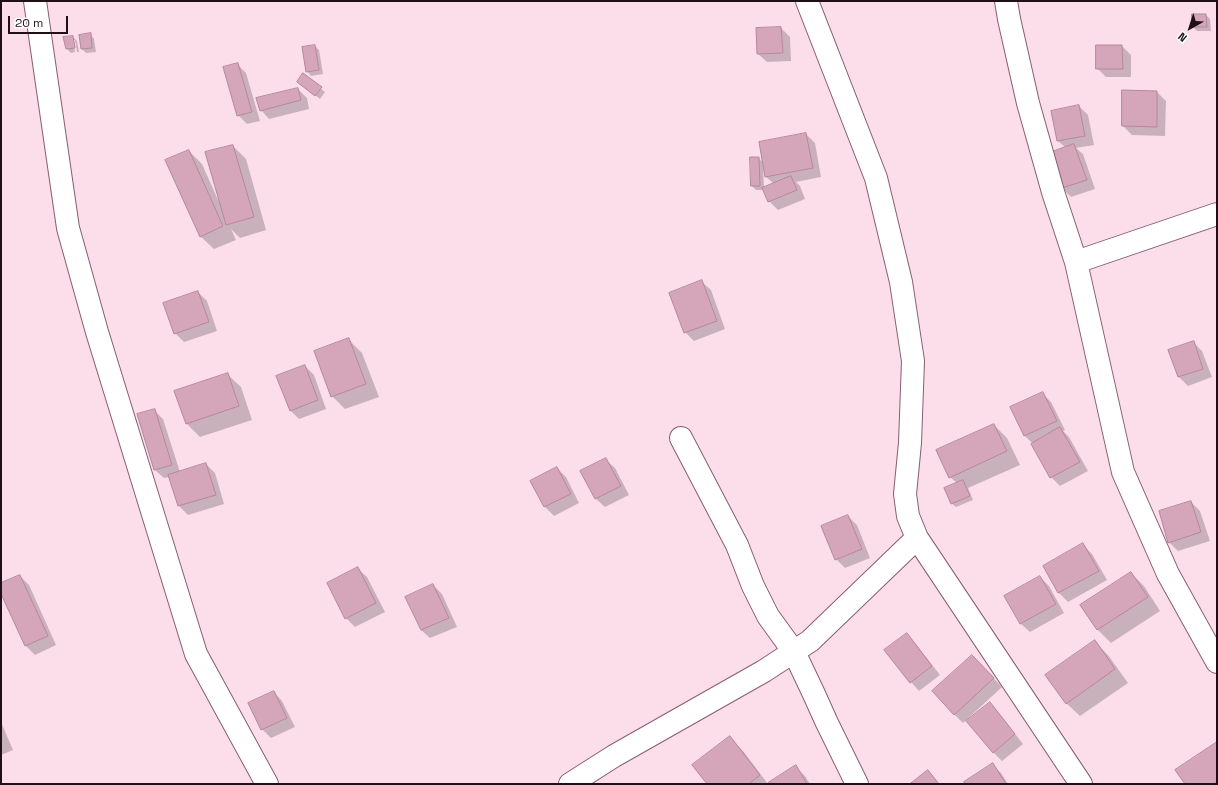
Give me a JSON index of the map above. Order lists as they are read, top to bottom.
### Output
{
  "scale_bar": "20 m",
  "north": "bottom left"
}
